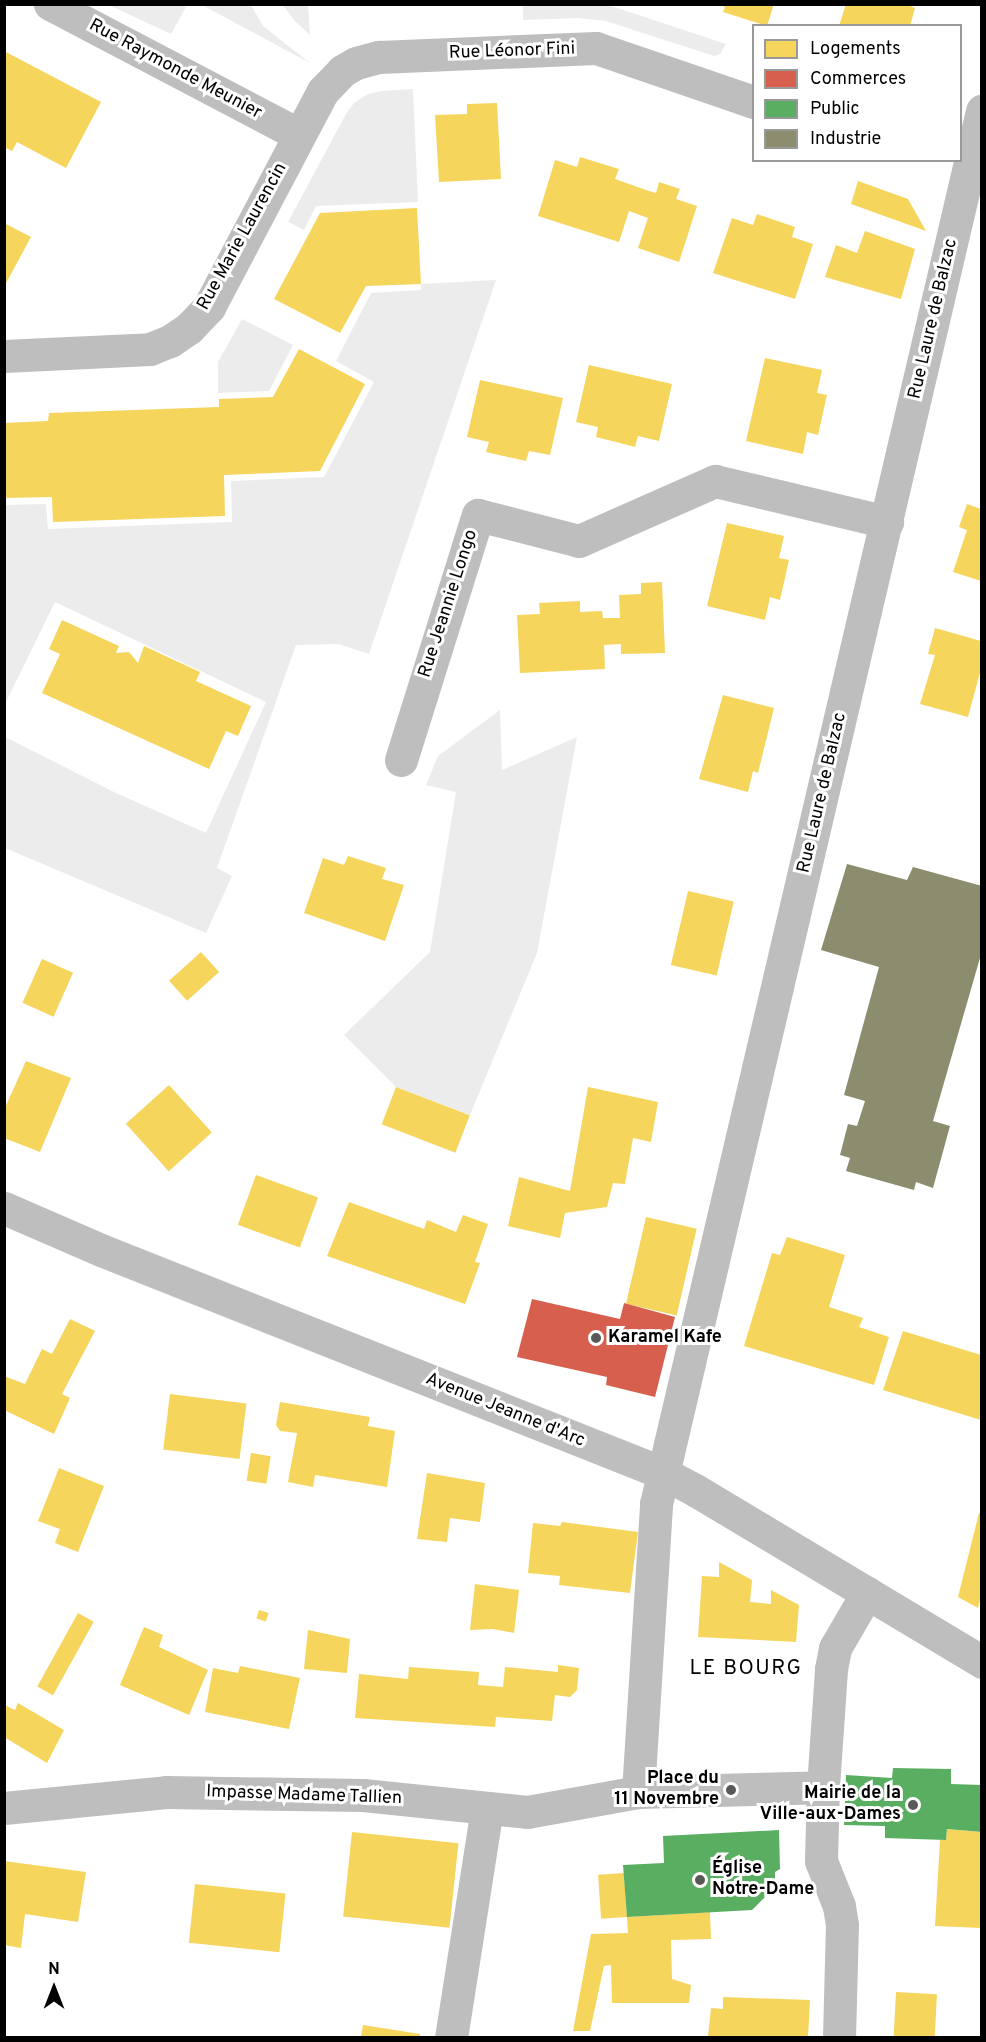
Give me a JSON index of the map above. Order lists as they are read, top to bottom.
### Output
{
  "streets": {
    "street": [
      "Rue Léonor Fini",
      "Rue Raymonde Meunier",
      "Rue Marie Laurencin",
      "Rue Laure de Balzac",
      "Rue Jeannie Longo",
      "Avenue Jeanne d'Arc",
      "Impasse Madame Tallien"
    ]
  },
  "crossings": [
    ["Rue Léonor Fini", "Rue Raymonde Meunier"],
    ["Rue Léonor Fini", "Rue Marie Laurencin"],
    ["Rue Raymonde Meunier", "Rue Marie Laurencin"],
    ["Rue Laure de Balzac", "Rue Jeannie Longo"],
    ["Rue Laure de Balzac", "Avenue Jeanne d'Arc"],
    ["Rue Laure de Balzac", "Impasse Madame Tallien"]
  ],
  "districts": ["LE BOURG"],
  "places": [
    "Karamel Kafe",
    "Place du 11 Novembre",
    "Mairie de la Ville-aux-Dames",
    "Église Notre-Dame"
  ],
  "legend": [
    "Logements",
    "Commerces",
    "Public",
    "Industrie"
  ],
  "north": "top"
}
